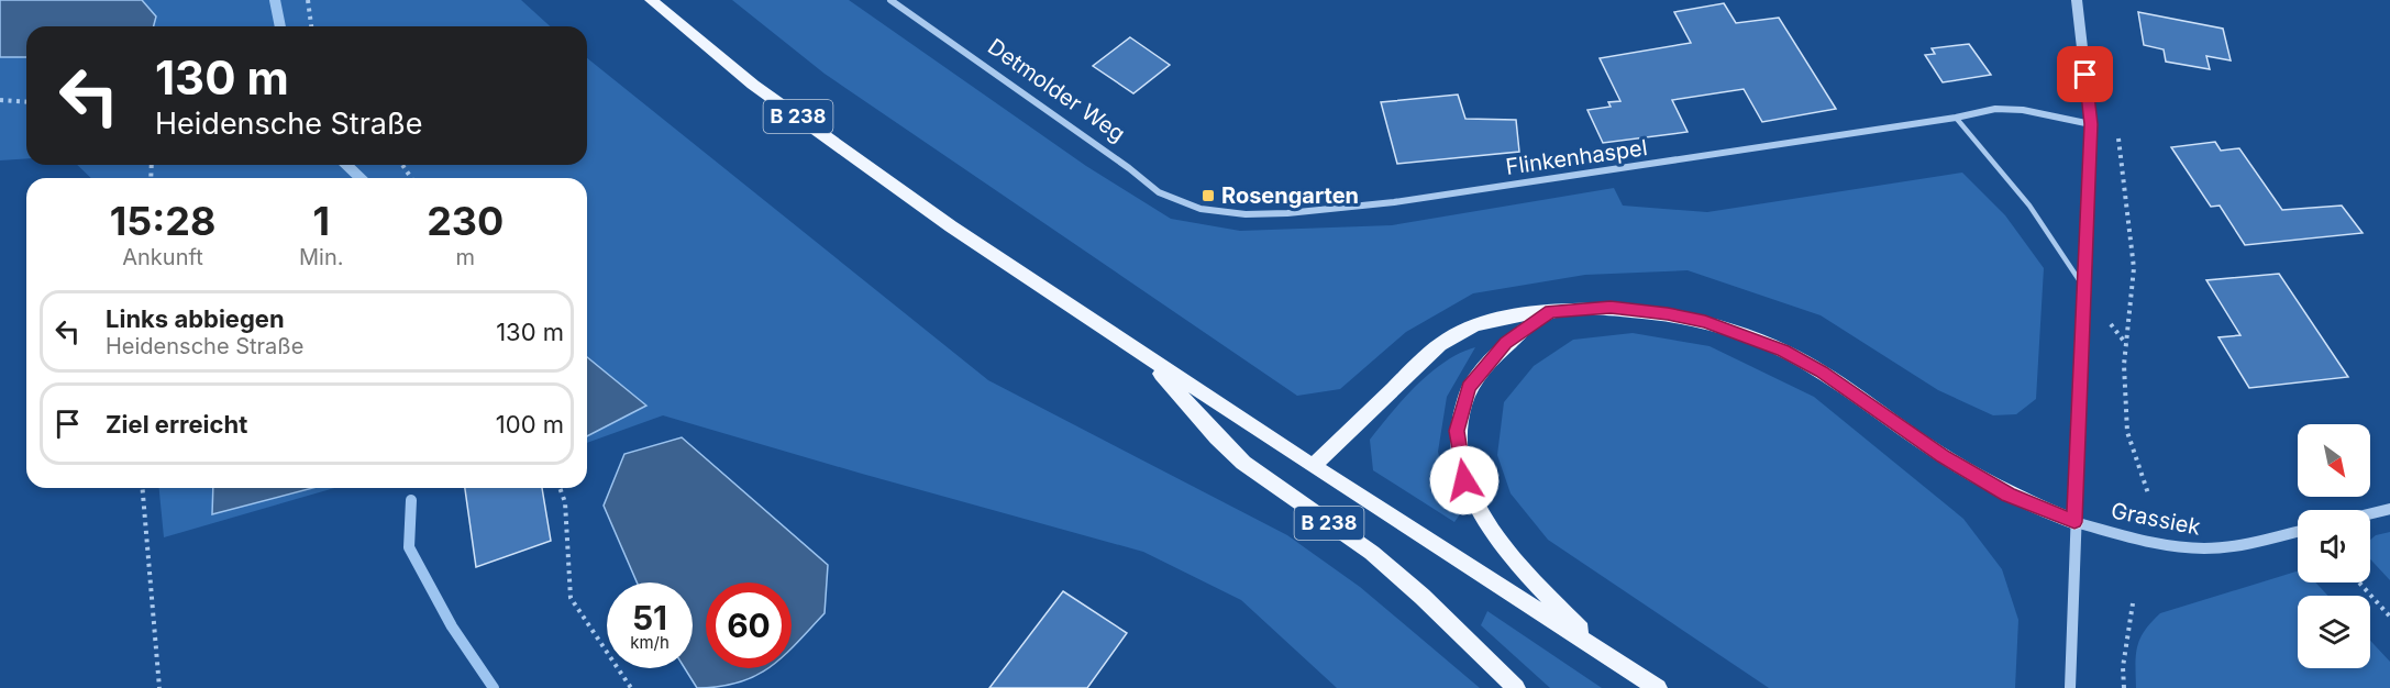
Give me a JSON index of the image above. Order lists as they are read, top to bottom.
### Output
{
  "streets": {
    "main road": ["B 238"],
    "street": ["Detmolder Weg", "Flinkenhaspel", "Grassiek"]
  },
  "crossings": [
    ["Detmolder Weg", "Flinkenhaspel"]
  ],
  "places": {
    "transit": ["Rosengarten"]
  },
  "north": "bottom right",
  "page": {
    "turn": ["130 m", "Heidensche Straße"],
    "eta": [
      "15:28",
      "Ankunft",
      "1",
      "Min.",
      "230",
      "m"
    ],
    "list": [
      {
        "name": "Links abbiegen",
        "note": "Heidensche Straße",
        "value": "130 m"
      },
      {
        "name": "Ziel erreicht",
        "value": "100 m"
      }
    ],
    "speed": "51 km/h",
    "limit": "60"
  }
}
